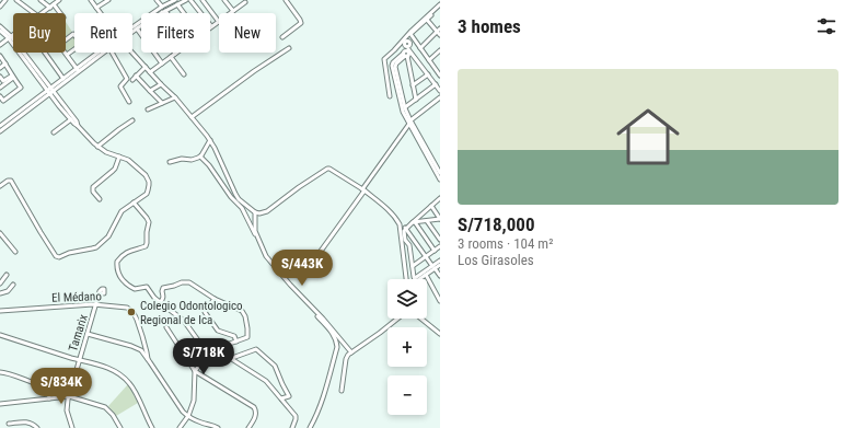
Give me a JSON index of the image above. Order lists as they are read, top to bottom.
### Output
{
  "streets": {
    "street": ["El Médano", "Tamarix"]
  },
  "crossings": [
    ["El Médano", "Tamarix"]
  ],
  "places": ["Colegio Odontologico Regional de Ica"],
  "page": {
    "heading": "3 homes",
    "chip": [
      "Buy",
      "Rent",
      "Filters",
      "New"
    ],
    "list": [
      {
        "name": "S/718,000",
        "note": "3 rooms · 104 m² · Los Girasoles"
      }
    ],
    "price": ["S/443K", "S/718K", "S/834K"],
    "map_buttons": ["+", "−"]
  }
}
